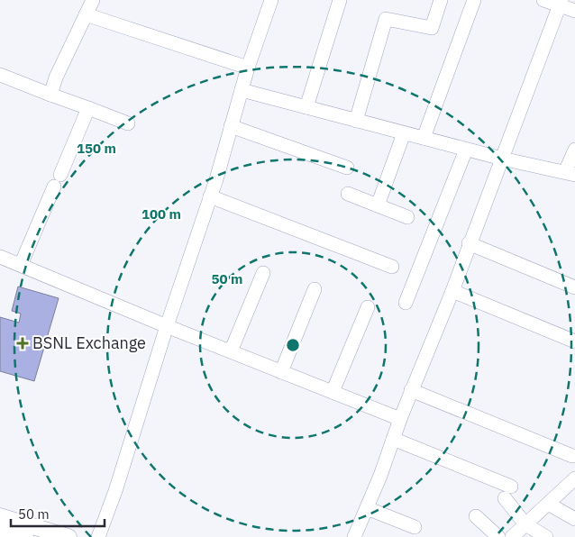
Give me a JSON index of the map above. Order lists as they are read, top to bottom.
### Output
{
  "places": {
    "health": ["BSNL Exchange"]
  },
  "scale_bar": "50 m",
  "rings": ["150 m", "100 m", "50 m"]
}
